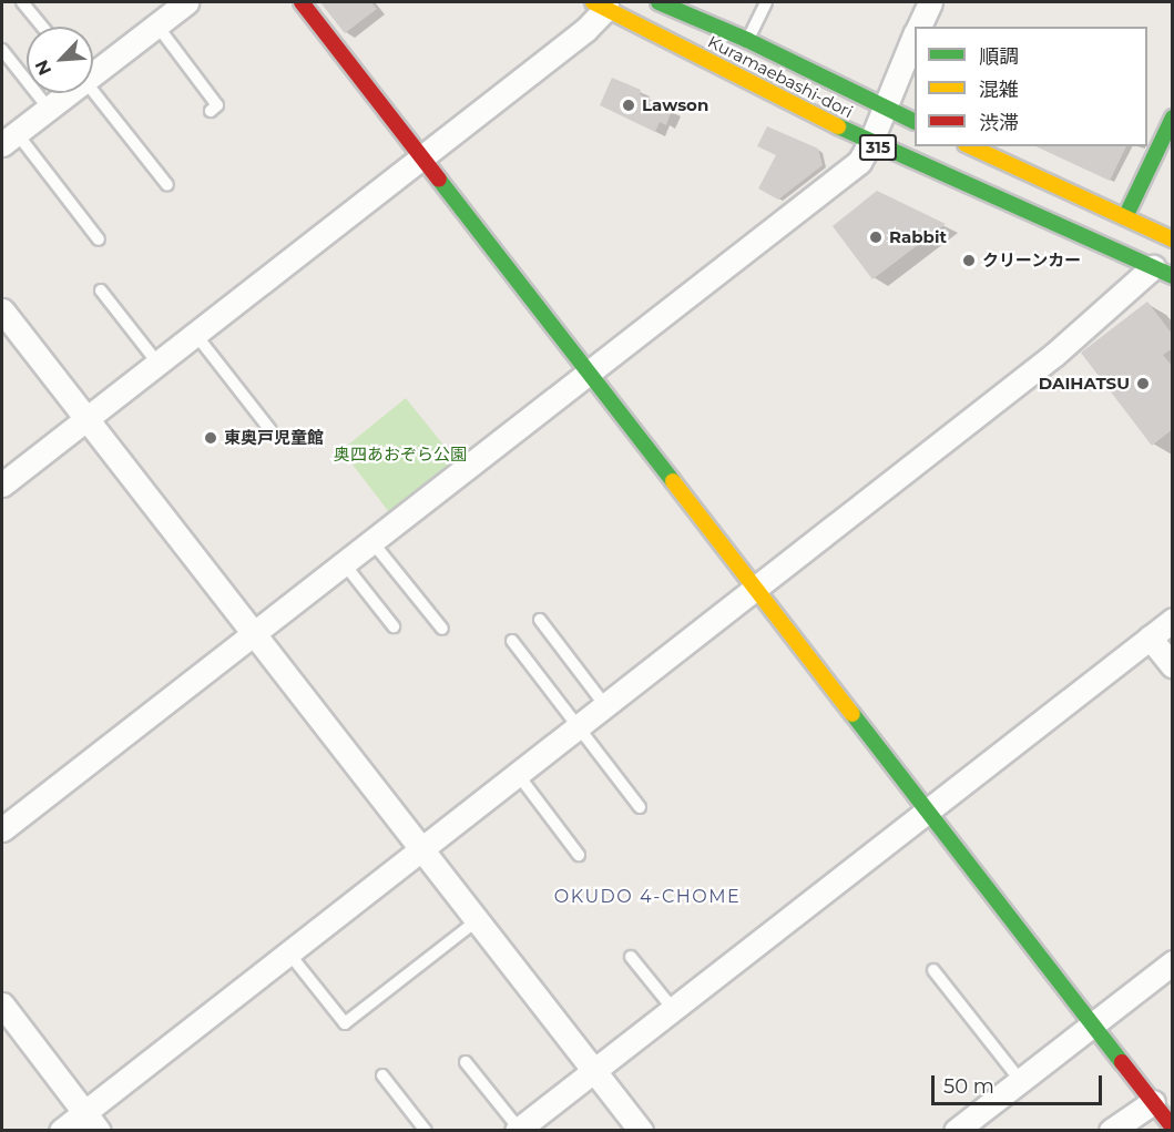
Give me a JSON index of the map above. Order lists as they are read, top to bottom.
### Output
{
  "streets": {
    "street": ["Kuramaebashi-dori", "315"]
  },
  "districts": ["OKUDO 4-CHOME"],
  "parks": ["奥四あおぞら公園"],
  "places": [
    "Lawson",
    "Rabbit",
    "クリーンカー",
    "DAIHATSU",
    "東奥戸児童館"
  ],
  "legend": ["順調", "混雑", "渋滞"],
  "scale_bar": "50 m",
  "north": "bottom left"
}
